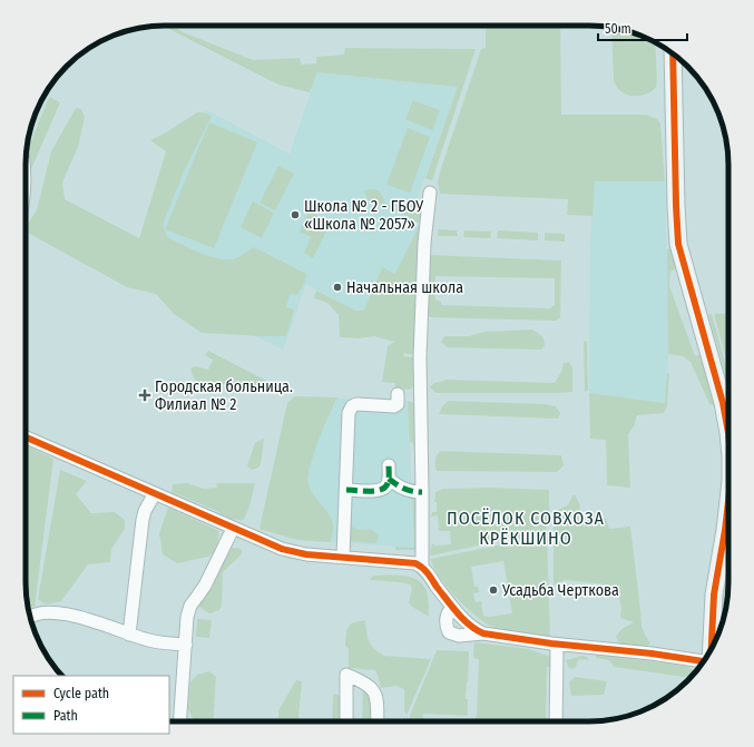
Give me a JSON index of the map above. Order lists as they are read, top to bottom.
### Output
{
  "districts": ["ПОСЁЛОК СОВХОЗА КРЁКШИНО"],
  "places": {
    "other": ["Школа № 2 - ГБОУ «Школа № 2057»", "Начальная школа", "Усадьба Черткова"],
    "health": ["Городская больница. Филиал № 2"]
  },
  "legend": ["Cycle path", "Path"],
  "scale_bar": "50 m"
}
